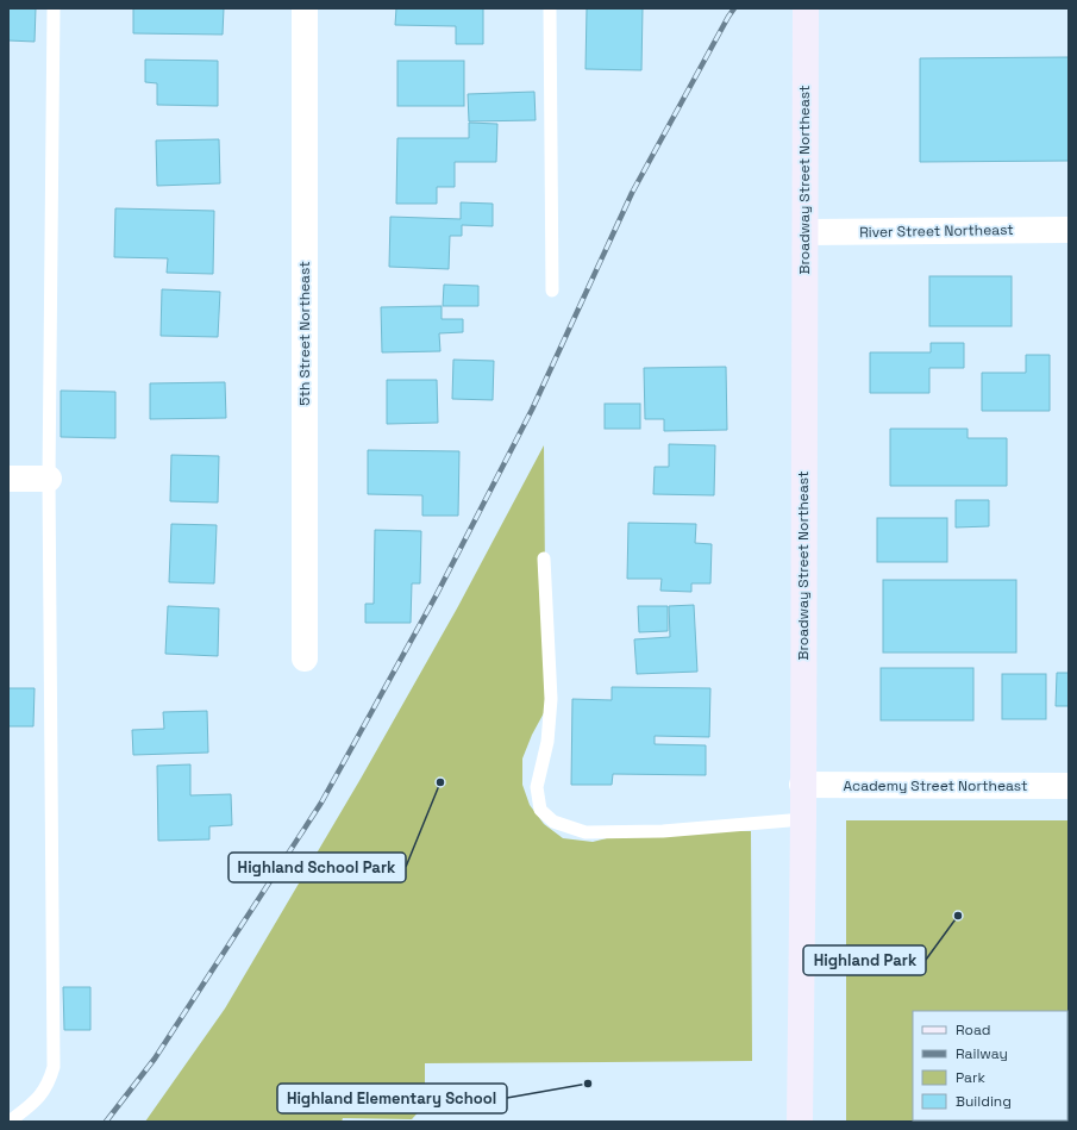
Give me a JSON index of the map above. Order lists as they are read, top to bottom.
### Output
{
  "streets": {
    "main road": ["Broadway Street Northeast"],
    "street": ["River Street Northeast", "5th Street Northeast", "Academy Street Northeast"]
  },
  "crossings": [
    ["Broadway Street Northeast", "River Street Northeast"],
    ["Broadway Street Northeast", "Academy Street Northeast"]
  ],
  "places": ["Highland School Park", "Highland Park", "Highland Elementary School"],
  "legend": [
    "Road",
    "Railway",
    "Park",
    "Building"
  ]
}
